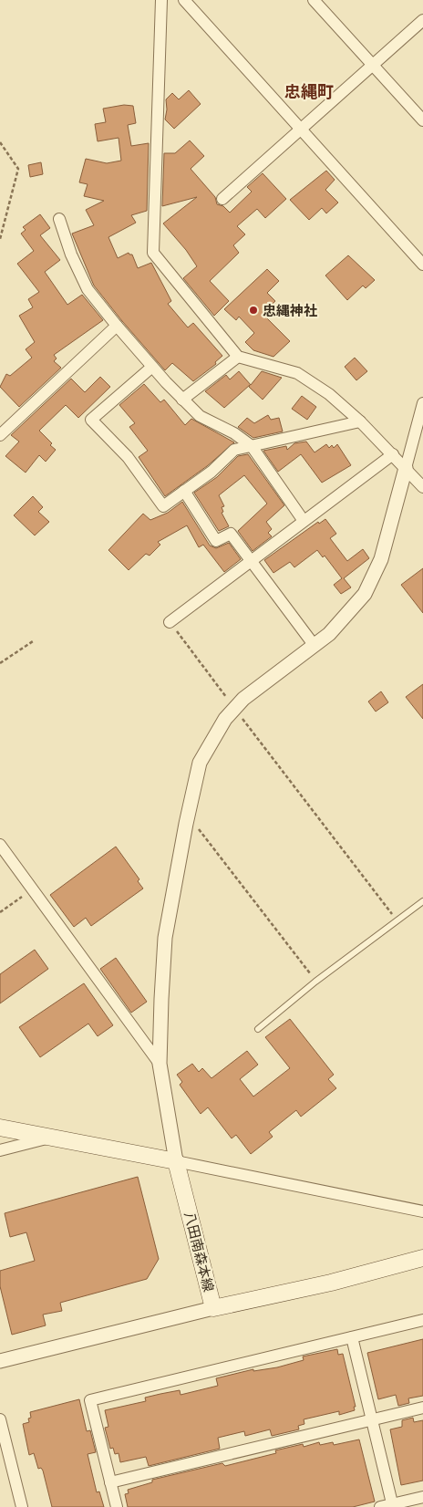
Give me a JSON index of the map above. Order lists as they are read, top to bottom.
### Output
{
  "streets": {
    "main road": ["八田南森本線"]
  },
  "districts": ["忠縄町"],
  "places": ["忠縄神社"]
}
